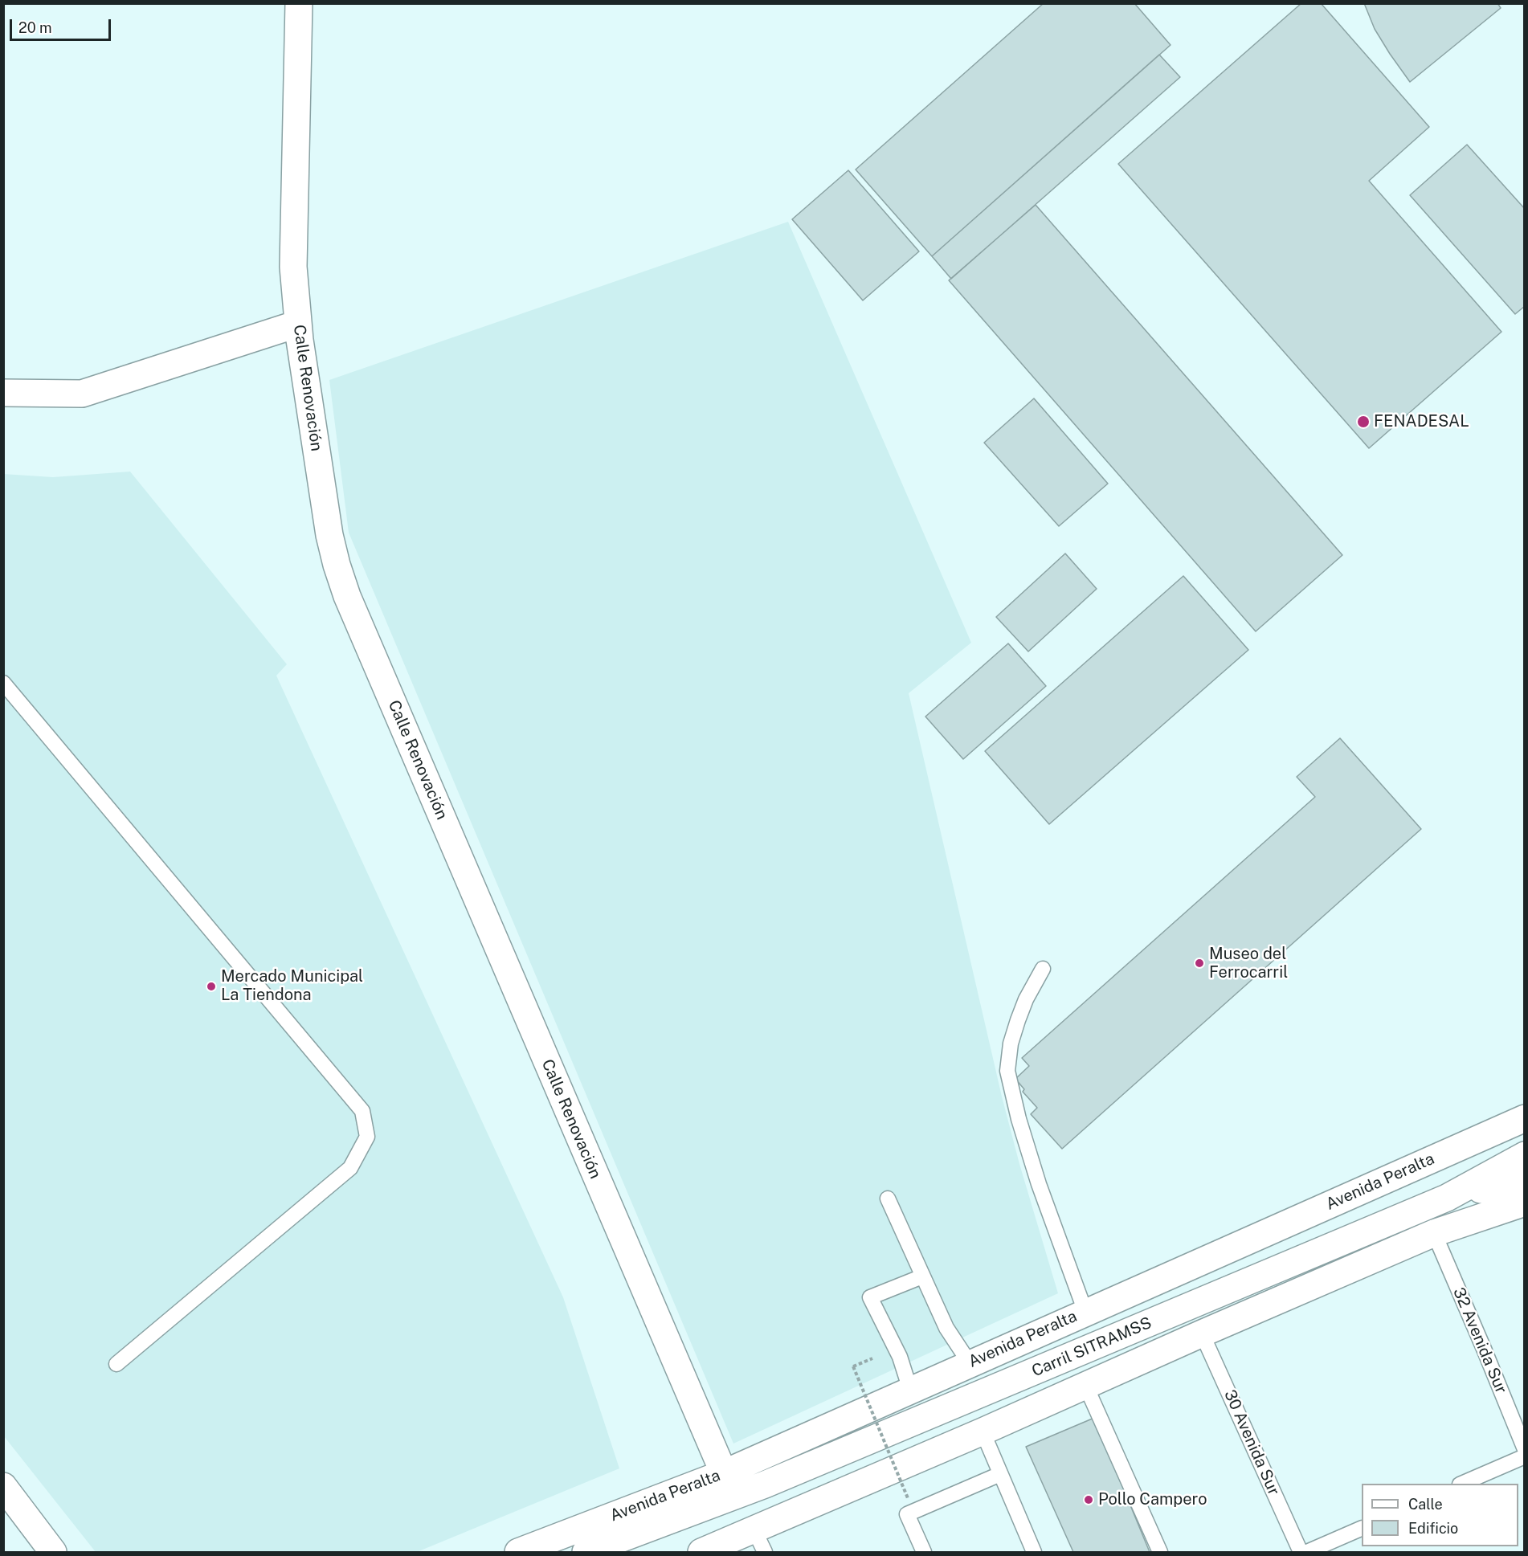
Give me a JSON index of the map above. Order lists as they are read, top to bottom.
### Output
{
  "streets": {
    "main road": ["Calle Renovación", "Avenida Peralta", "Carril SITRAMSS"],
    "lane": ["32 Avenida Sur", "30 Avenida Sur"]
  },
  "crossings": [
    ["Calle Renovación", "Avenida Peralta"]
  ],
  "places": [
    "FENADESAL",
    "Museo del Ferrocarril",
    "Mercado Municipal La Tiendona",
    "Pollo Campero"
  ],
  "legend": ["Calle", "Edificio"],
  "scale_bar": "20 m"
}
